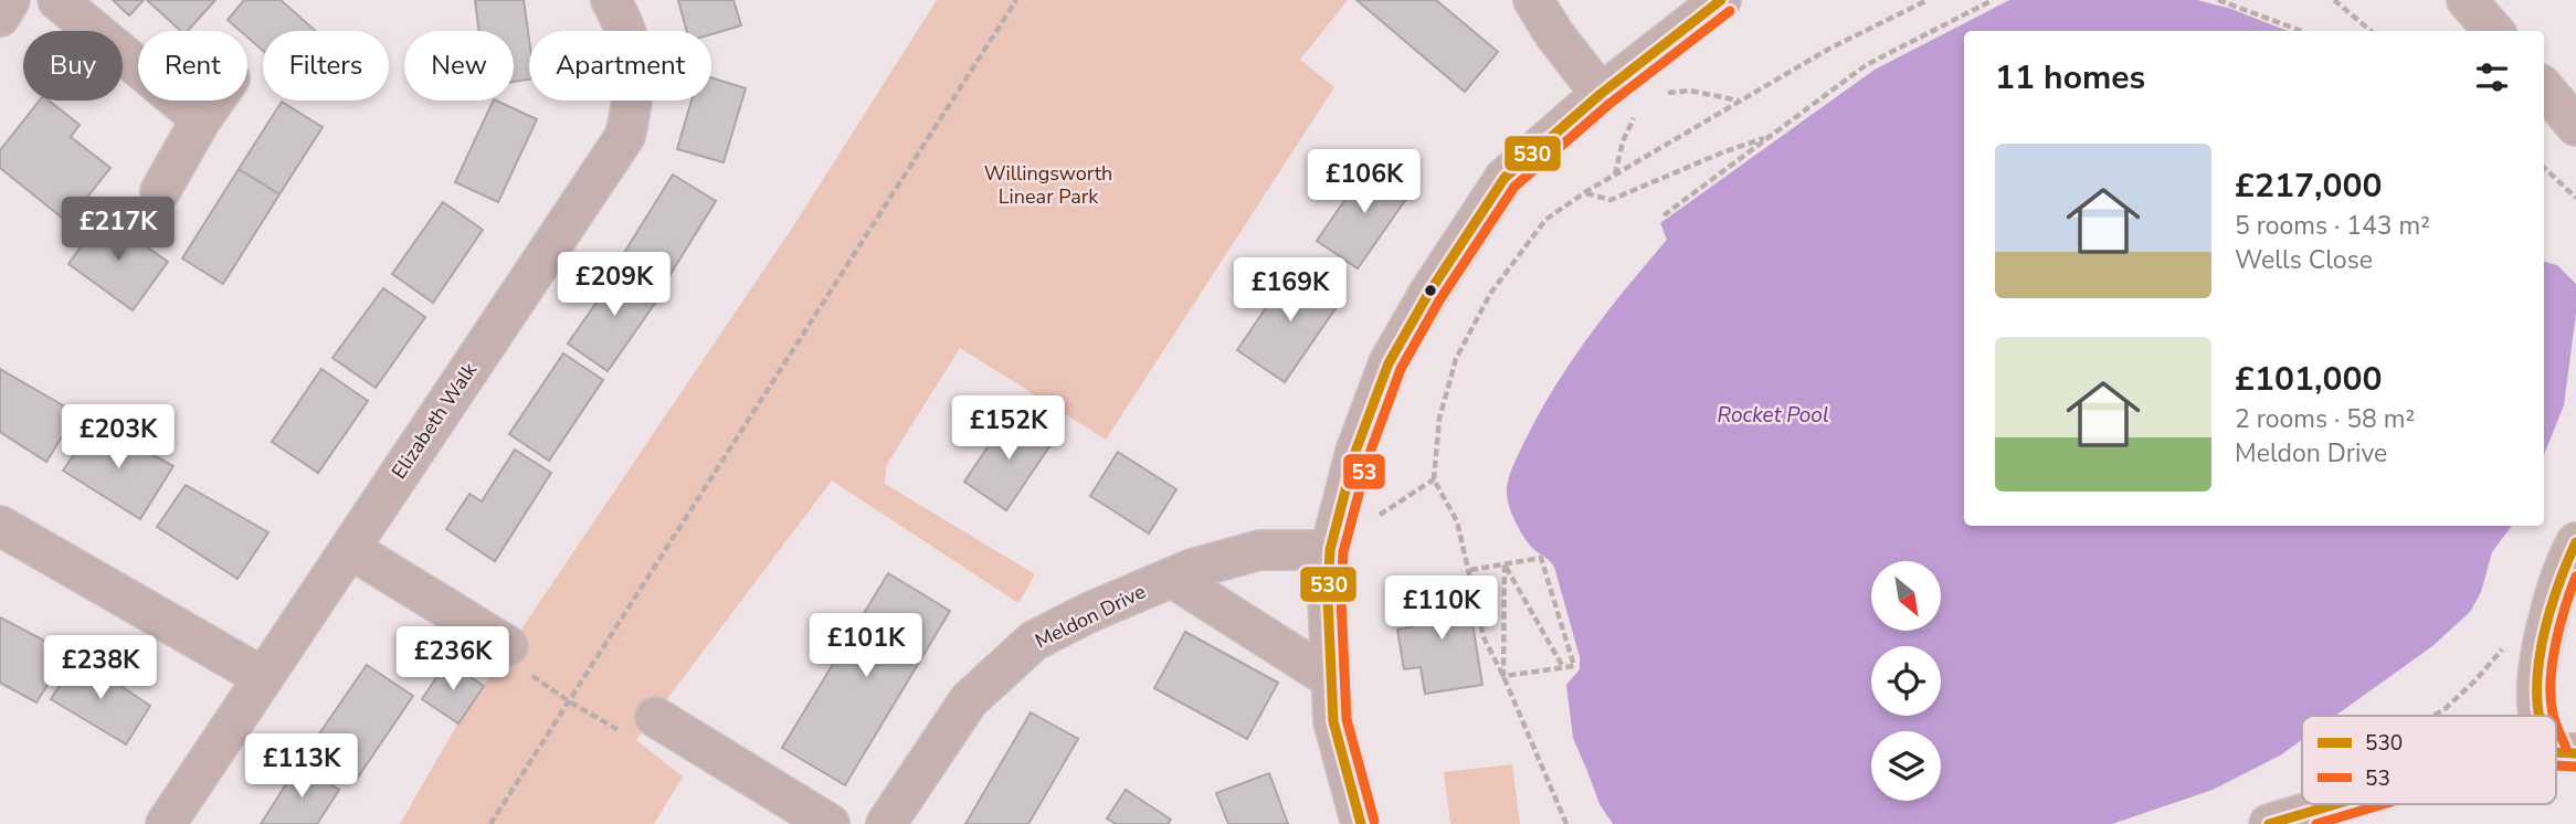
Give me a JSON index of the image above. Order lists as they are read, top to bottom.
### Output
{
  "streets": {
    "street": ["Elizabeth Walk", "Meldon Drive"]
  },
  "water": ["Rocket Pool"],
  "parks": ["Willingsworth Linear Park"],
  "lines": ["transit line 530", "transit line 53"],
  "legend": ["530", "53"],
  "north": "bottom right",
  "page": {
    "chip": [
      "Buy",
      "Rent",
      "Filters",
      "New",
      "Apartment"
    ],
    "heading": "11 homes",
    "list": [
      {
        "name": "£217,000",
        "note": "5 rooms · 143 m² · Wells Close"
      },
      {
        "name": "£101,000",
        "note": "2 rooms · 58 m² · Meldon Drive"
      }
    ],
    "price": [
      "£106K",
      "£217K",
      "£209K",
      "£169K",
      "£152K",
      "£203K",
      "£110K",
      "£101K",
      "£236K",
      "£238K",
      "£113K"
    ]
  }
}
